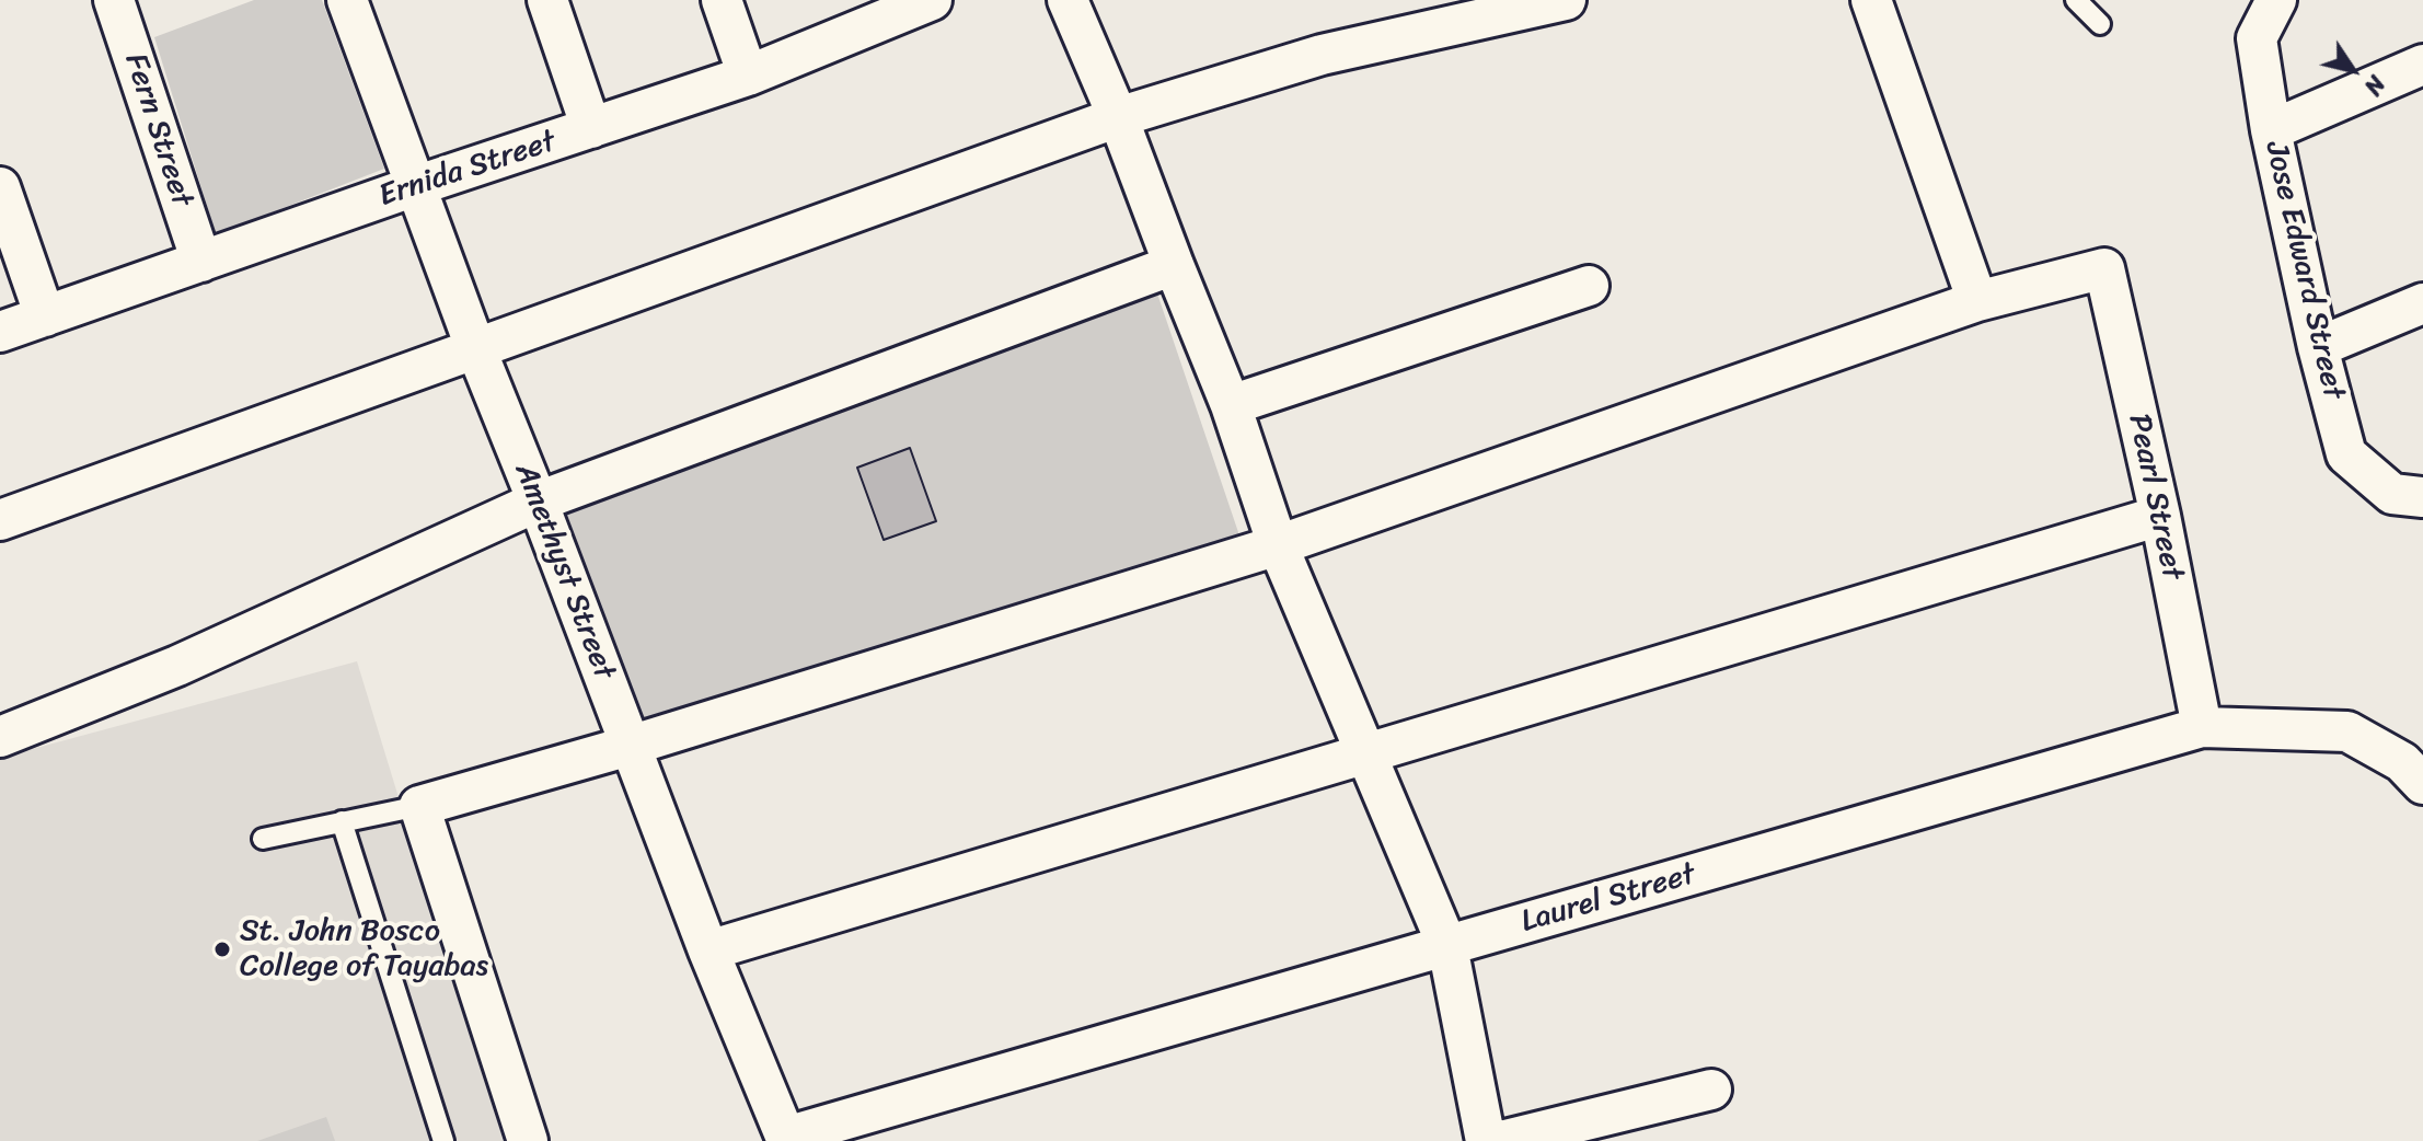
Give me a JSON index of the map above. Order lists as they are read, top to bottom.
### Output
{
  "streets": {
    "street": [
      "Fern Street",
      "Ernida Street",
      "Jose Edward Street",
      "Pearl Street",
      "Amethyst Street",
      "Laurel Street"
    ]
  },
  "crossings": [
    ["Fern Street", "Ernida Street"],
    ["Ernida Street", "Amethyst Street"],
    ["Pearl Street", "Laurel Street"],
    ["Amethyst Street", "Laurel Street"]
  ],
  "places": ["St. John Bosco College of Tayabas"],
  "north": "bottom right"
}
